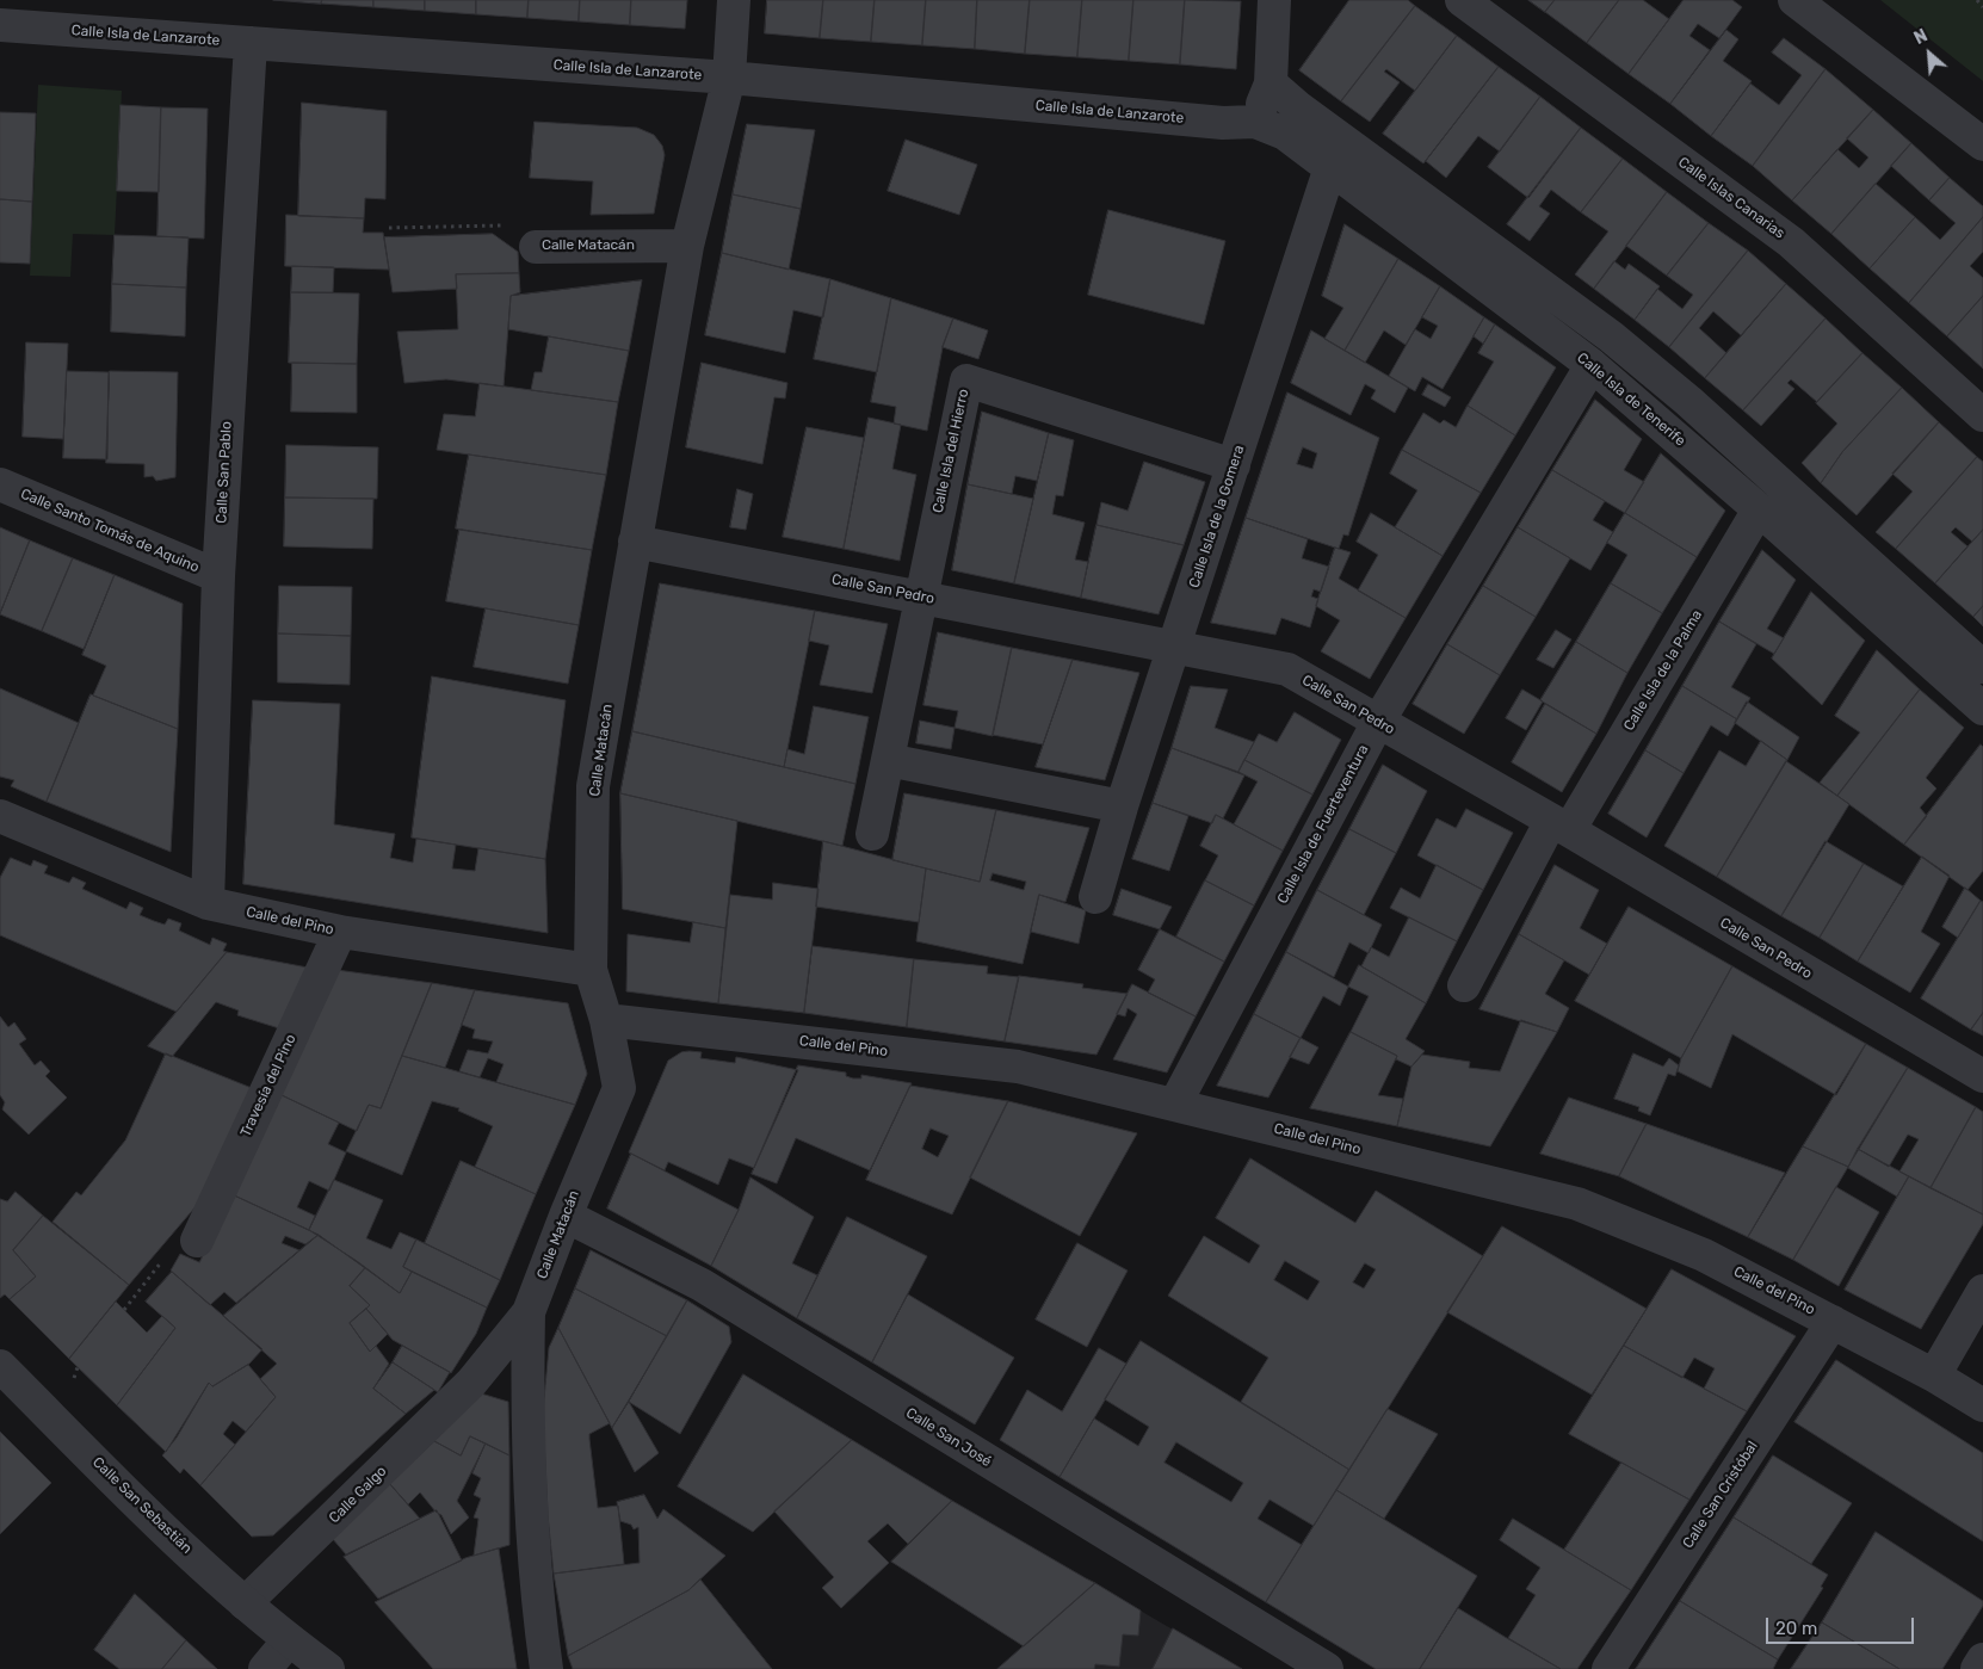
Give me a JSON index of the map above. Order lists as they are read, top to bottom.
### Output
{
  "streets": {
    "street": [
      "Calle Isla de Lanzarote",
      "Calle Islas Canarias",
      "Calle Matacán",
      "Calle Isla de Tenerife",
      "Calle Isla del Hierro",
      "Calle San Pablo",
      "Calle Isla de la Gomera",
      "Calle Santo Tomás de Aquino",
      "Calle San Pedro",
      "Calle Isla de la Palma",
      "Calle Isla de Fuerteventura",
      "Calle del Pino",
      "Travesía del Pino",
      "Calle San José",
      "Calle Galgo",
      "Calle San Cristóbal",
      "Calle San Sebastián"
    ]
  },
  "crossings": [
    ["Calle Isla de Lanzarote", "Calle Matacán"],
    ["Calle Isla de Lanzarote", "Calle Isla de Tenerife"],
    ["Calle Isla de Lanzarote", "Calle San Pablo"],
    ["Calle Matacán", "Calle San Pedro"],
    ["Calle Matacán", "Calle del Pino"],
    ["Calle Matacán", "Calle San José"],
    ["Calle Matacán", "Calle Galgo"],
    ["Calle Isla de Tenerife", "Calle Isla de la Gomera"],
    ["Calle Isla de Tenerife", "Calle Isla de la Palma"],
    ["Calle Isla de Tenerife", "Calle Isla de Fuerteventura"],
    ["Calle Isla del Hierro", "Calle Isla de la Gomera"],
    ["Calle Isla del Hierro", "Calle San Pedro"],
    ["Calle San Pablo", "Calle Santo Tomás de Aquino"],
    ["Calle San Pablo", "Calle del Pino"],
    ["Calle Isla de la Gomera", "Calle San Pedro"],
    ["Calle San Pedro", "Calle Isla de la Palma"],
    ["Calle San Pedro", "Calle Isla de Fuerteventura"],
    ["Calle Isla de Fuerteventura", "Calle del Pino"],
    ["Calle del Pino", "Travesía del Pino"],
    ["Calle del Pino", "Calle San Cristóbal"],
    ["Calle Galgo", "Calle San Sebastián"]
  ],
  "scale_bar": "20 m",
  "north": "top left"
}
